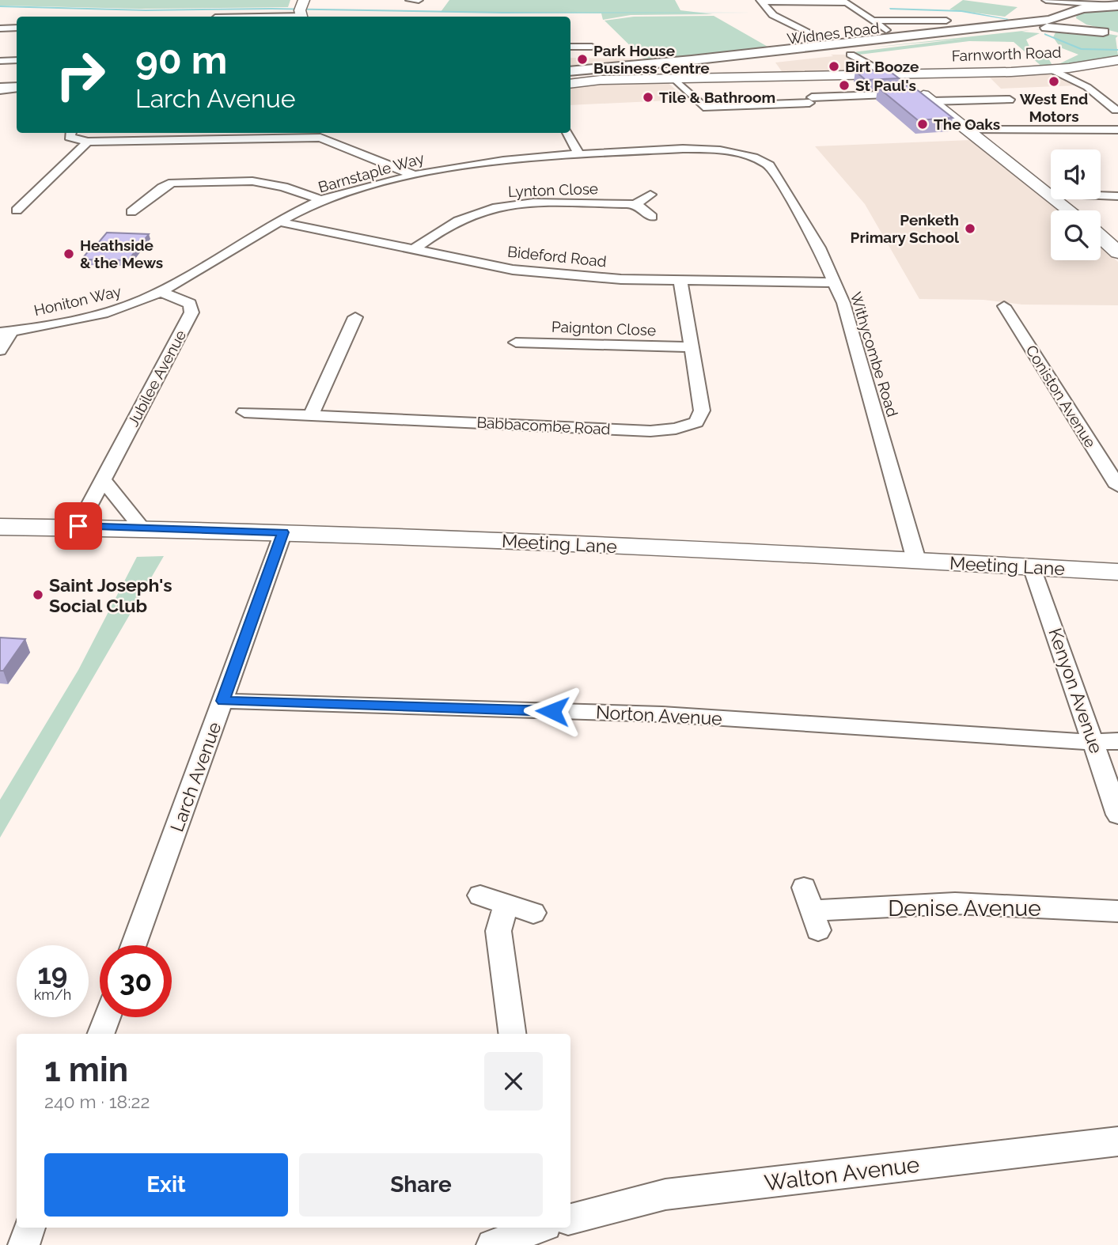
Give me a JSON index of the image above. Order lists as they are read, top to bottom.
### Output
{
  "streets": {
    "main road": ["Widnes Road"],
    "street": [
      "Farnworth Road",
      "Barnstaple Way",
      "Lynton Close",
      "Bideford Road",
      "Honiton Way",
      "Paignton Close",
      "Withycombe Road",
      "Jubilee Avenue",
      "Coniston Avenue",
      "Babbacombe Road",
      "Meeting Lane",
      "Kenyon Avenue",
      "Norton Avenue",
      "Larch Avenue",
      "Denise Avenue",
      "Walton Avenue"
    ]
  },
  "crossings": [
    ["Widnes Road", "Farnworth Road"],
    ["Barnstaple Way", "Bideford Road"],
    ["Barnstaple Way", "Honiton Way"],
    ["Barnstaple Way", "Withycombe Road"],
    ["Barnstaple Way", "Jubilee Avenue"],
    ["Lynton Close", "Bideford Road"],
    ["Bideford Road", "Withycombe Road"],
    ["Bideford Road", "Babbacombe Road"],
    ["Honiton Way", "Jubilee Avenue"],
    ["Paignton Close", "Babbacombe Road"],
    ["Withycombe Road", "Meeting Lane"],
    ["Jubilee Avenue", "Meeting Lane"],
    ["Meeting Lane", "Kenyon Avenue"],
    ["Meeting Lane", "Larch Avenue"],
    ["Kenyon Avenue", "Norton Avenue"],
    ["Norton Avenue", "Larch Avenue"]
  ],
  "places": [
    "Park House Business Centre",
    "Birt Booze",
    "West End Motors",
    "St Paul's",
    "Tile & Bathroom",
    "The Oaks",
    "Penketh Primary School",
    "Heathside & the Mews",
    "Saint Joseph's Social Club"
  ],
  "page": {
    "turn": ["90 m", "Larch Avenue"],
    "speed": "19 km/h",
    "limit": "30",
    "heading": ["1 min", "240 m · 18:22"],
    "buttons": ["Exit", "Share"]
  }
}
